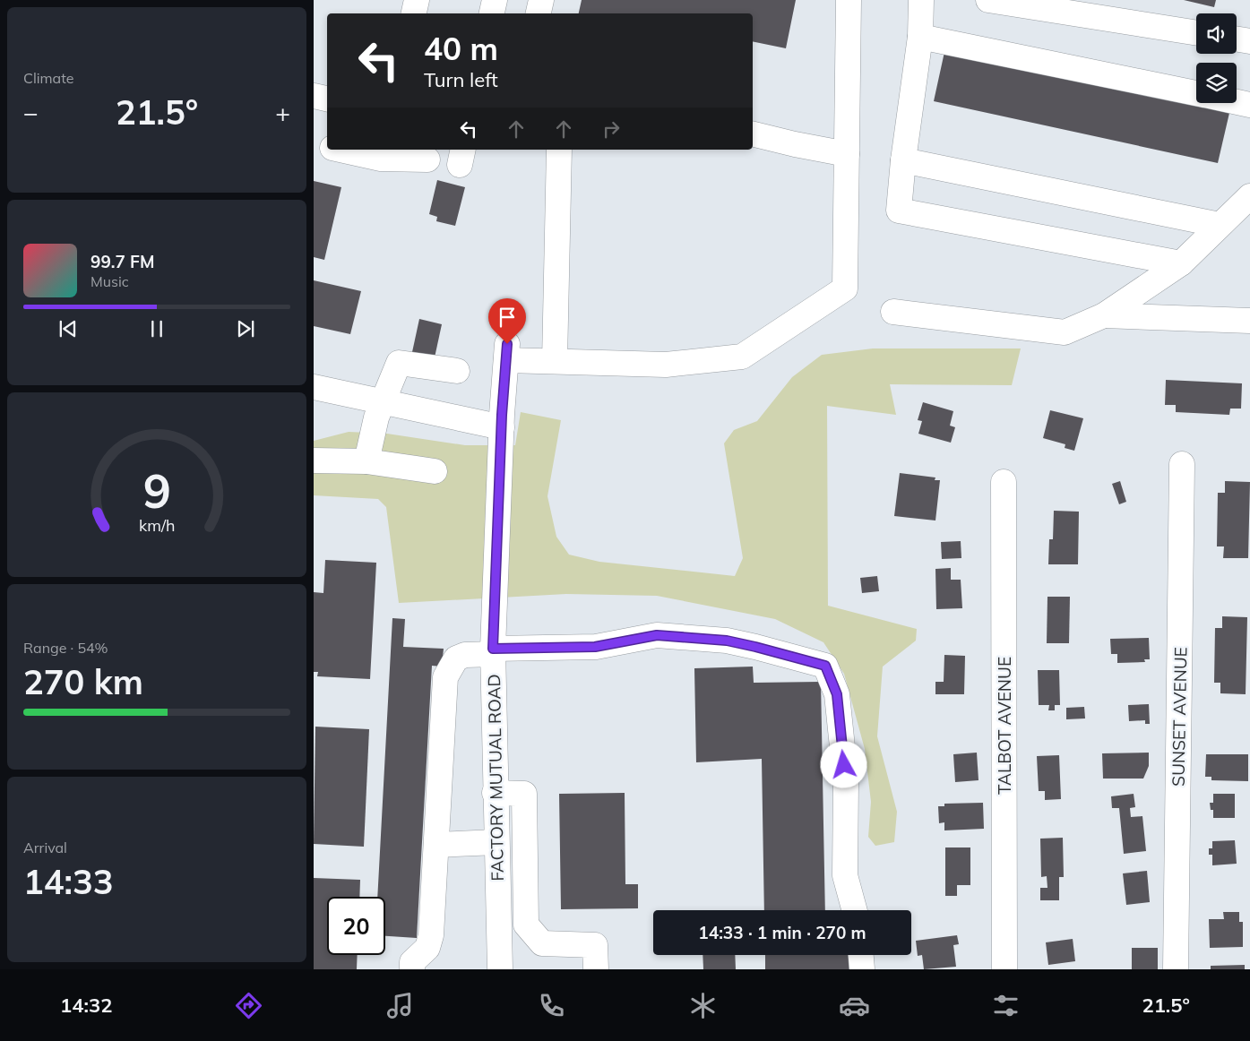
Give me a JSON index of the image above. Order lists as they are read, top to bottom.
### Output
{
  "streets": {
    "street": ["SUNSET AVENUE", "TALBOT AVENUE", "FACTORY MUTUAL ROAD"]
  },
  "page": {
    "tile": [
      "Climate",
      ["Range · 54%", "270 km"],
      ["Arrival", "14:33"]
    ],
    "turn": ["40 m", "Turn left"],
    "heat": ["−", "21.5°", "+"],
    "song": ["99.7 FM", "Music"],
    "limit": "20",
    "trip": "14:33 · 1 min · 270 m",
    "tabs": ["14:32", "21.5°"],
    "gauge": ["9", "km/h"]
  }
}
